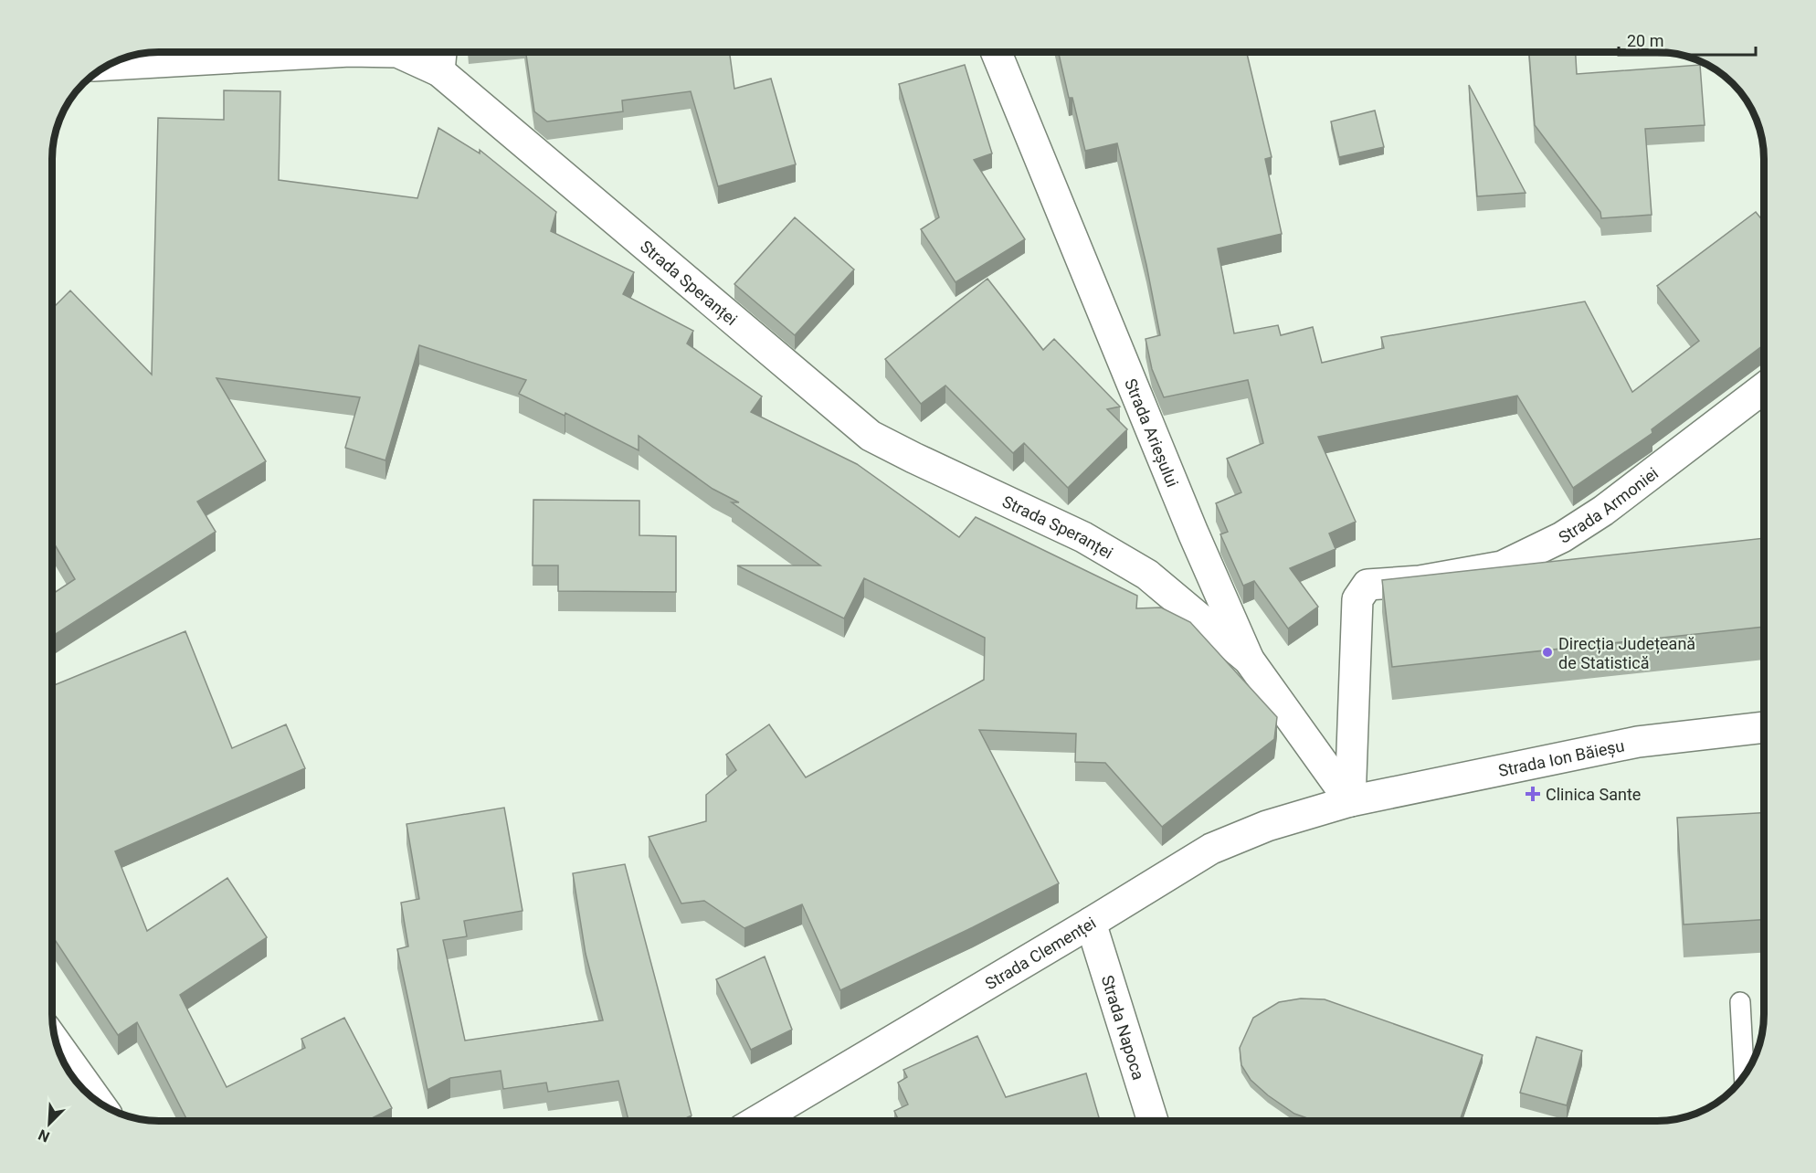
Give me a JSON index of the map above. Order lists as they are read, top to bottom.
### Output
{
  "streets": {
    "street": [
      "Strada Speranței",
      "Strada Arieșului",
      "Strada Armoniei",
      "Strada Ion Băieșu",
      "Strada Clemenței",
      "Strada Napoca"
    ]
  },
  "crossings": [
    ["Strada Speranței", "Strada Arieșului"],
    ["Strada Arieșului", "Strada Armoniei"],
    ["Strada Arieșului", "Strada Ion Băieșu"],
    ["Strada Arieșului", "Strada Clemenței"],
    ["Strada Armoniei", "Strada Ion Băieșu"],
    ["Strada Armoniei", "Strada Clemenței"],
    ["Strada Ion Băieșu", "Strada Clemenței"],
    ["Strada Clemenței", "Strada Napoca"]
  ],
  "places": {
    "other": ["Direcția Județeană de Statistică"],
    "health": ["Clinica Sante"]
  },
  "scale_bar": "20 m",
  "north": "bottom left"
}
